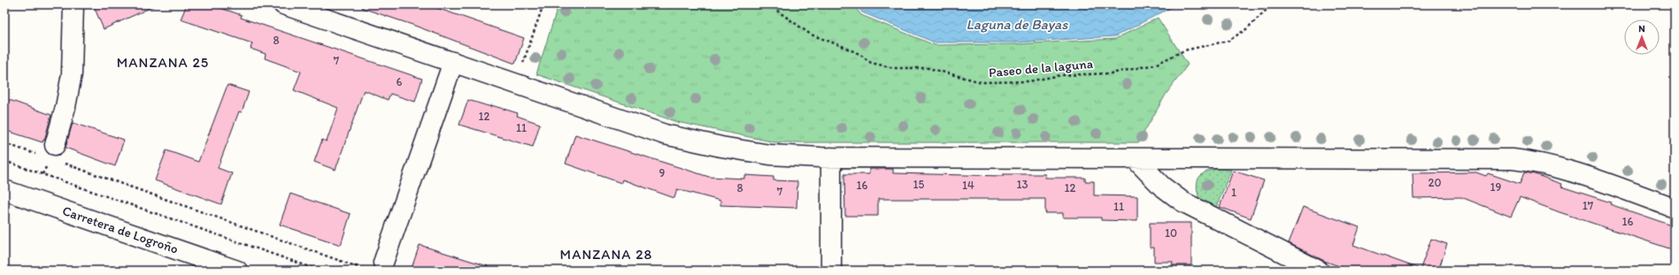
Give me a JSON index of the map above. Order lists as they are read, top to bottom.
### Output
{
  "streets": {
    "street": ["Carretera de Logroño"],
    "path": ["Paseo de la laguna"]
  },
  "districts": ["MANZANA 25", "MANZANA 28"],
  "water": ["Laguna de Bayas"],
  "house_numbers": [
    "8",
    "7",
    "6",
    "12",
    "11",
    "9",
    "20",
    "15",
    "13",
    "16",
    "14",
    "19",
    "8",
    "12",
    "7",
    "1",
    "17",
    "11",
    "16",
    "10"
  ],
  "north": "top"
}
